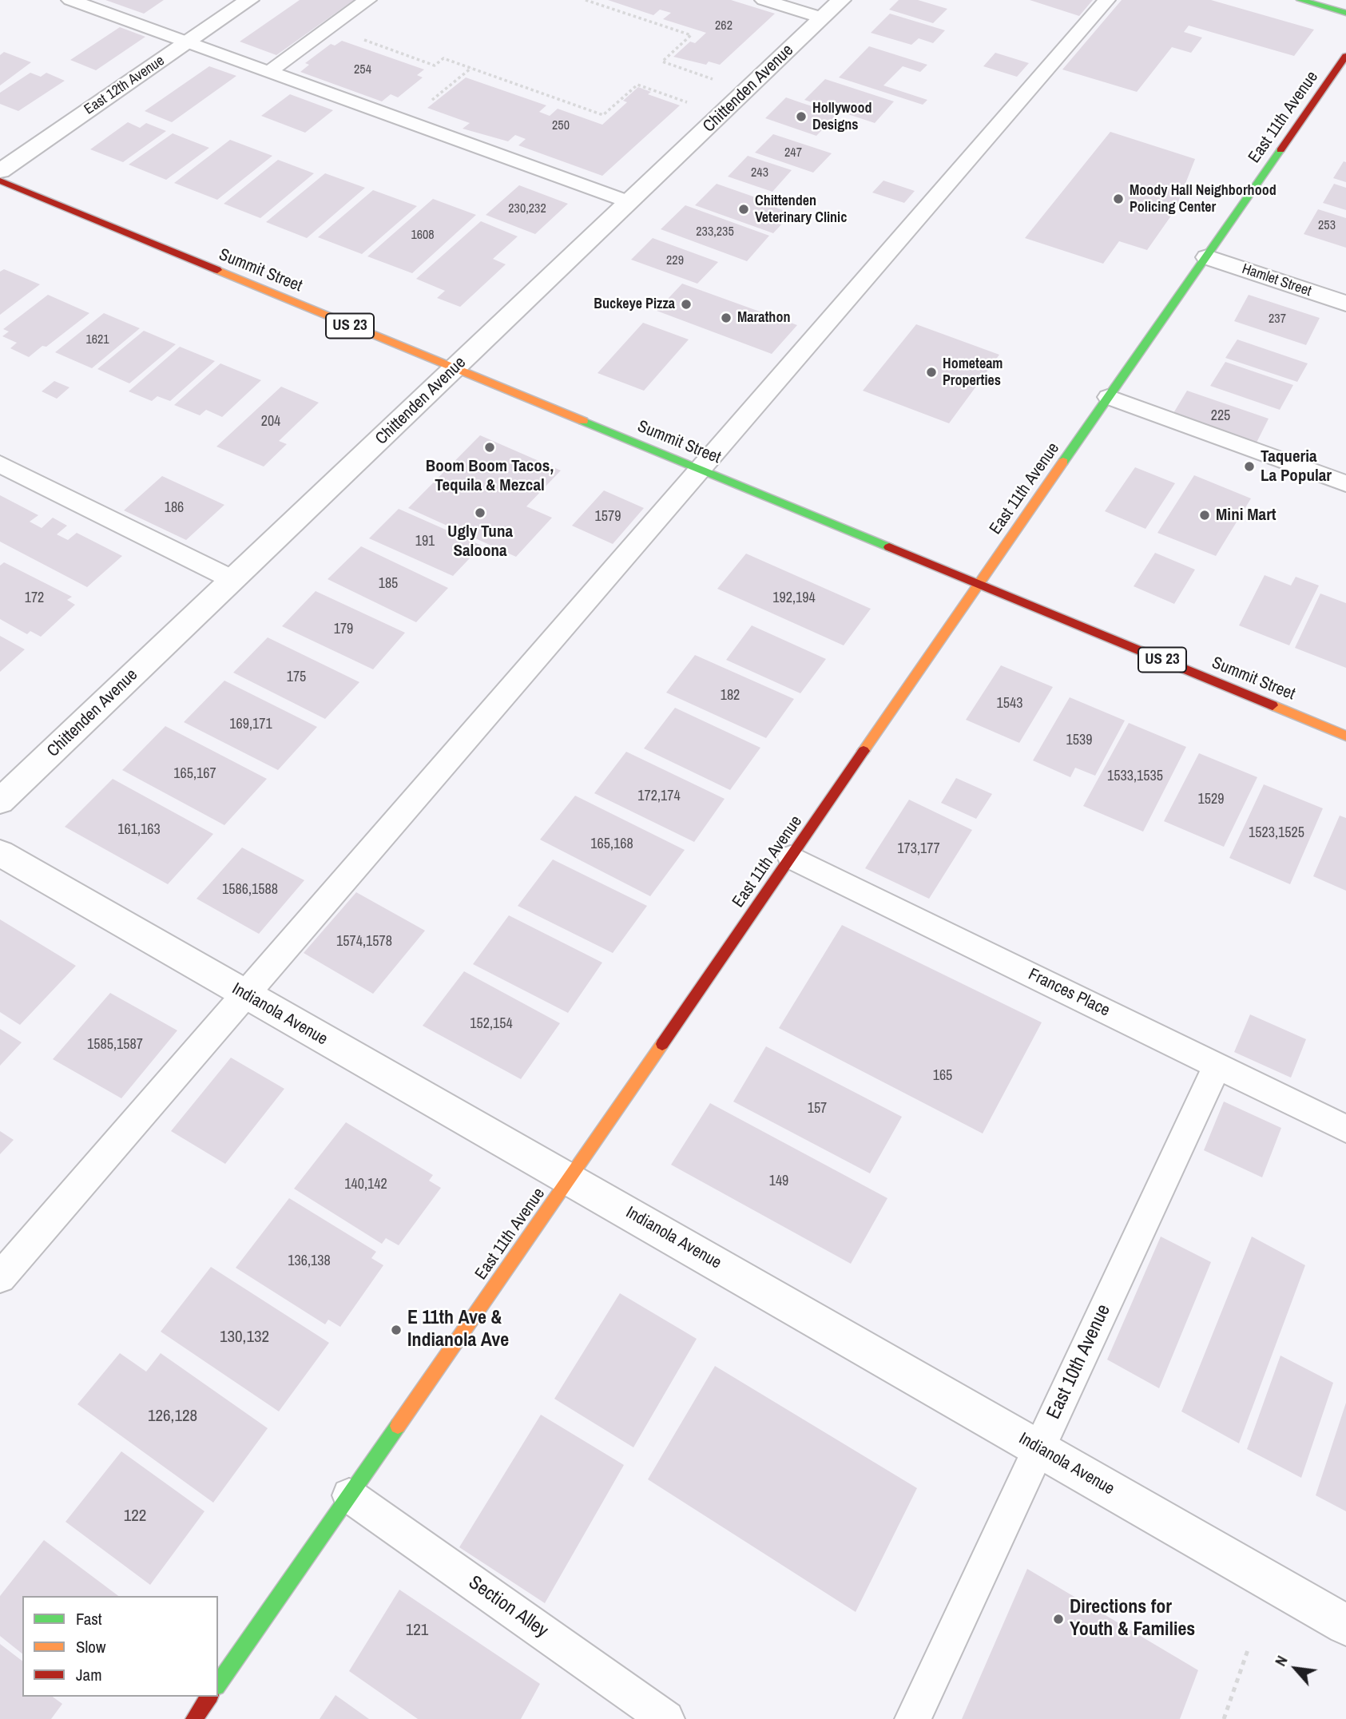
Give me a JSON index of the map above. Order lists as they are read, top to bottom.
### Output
{
  "streets": {
    "street": [
      "East 12th Avenue",
      "Chittenden Avenue",
      "East 11th Avenue",
      "Summit Street",
      "Hamlet Street",
      "US 23",
      "Indianola Avenue"
    ],
    "lane": ["Frances Place", "East 10th Avenue", "Section Alley"]
  },
  "crossings": [
    ["Chittenden Avenue", "Summit Street"],
    ["East 11th Avenue", "Summit Street"],
    ["East 11th Avenue", "Hamlet Street"],
    ["East 11th Avenue", "Frances Place"],
    ["East 11th Avenue", "Indianola Avenue"],
    ["East 11th Avenue", "Section Alley"],
    ["Frances Place", "East 10th Avenue"],
    ["Indianola Avenue", "East 10th Avenue"]
  ],
  "places": [
    "Hollywood Designs",
    "Moody Hall Neighborhood Policing Center",
    "Chittenden Veterinary Clinic",
    "Buckeye Pizza",
    "Marathon",
    "Hometeam Properties",
    "Boom Boom Tacos, Tequila & Mezcal",
    "Taqueria La Popular",
    "Ugly Tuna Saloona",
    "Mini Mart",
    "E 11th Ave & Indianola Ave",
    "Directions for Youth & Families"
  ],
  "house_numbers": [
    "262",
    "254",
    "250",
    "247",
    "243",
    "230,232",
    "253",
    "233,235",
    "1608",
    "229",
    "237",
    "1621",
    "225",
    "204",
    "186",
    "1579",
    "191",
    "185",
    "172",
    "192,194",
    "179",
    "175",
    "182",
    "1543",
    "169,171",
    "1539",
    "165,167",
    "1533,1535",
    "172,174",
    "1529",
    "161,163",
    "1523,1525",
    "165,168",
    "173,177",
    "1586,1588",
    "1574,1578",
    "152,154",
    "1585,1587",
    "165",
    "157",
    "149",
    "140,142",
    "136,138",
    "130,132",
    "126,128",
    "122",
    "121"
  ],
  "legend": ["Fast", "Slow", "Jam"],
  "north": "top left"
}
